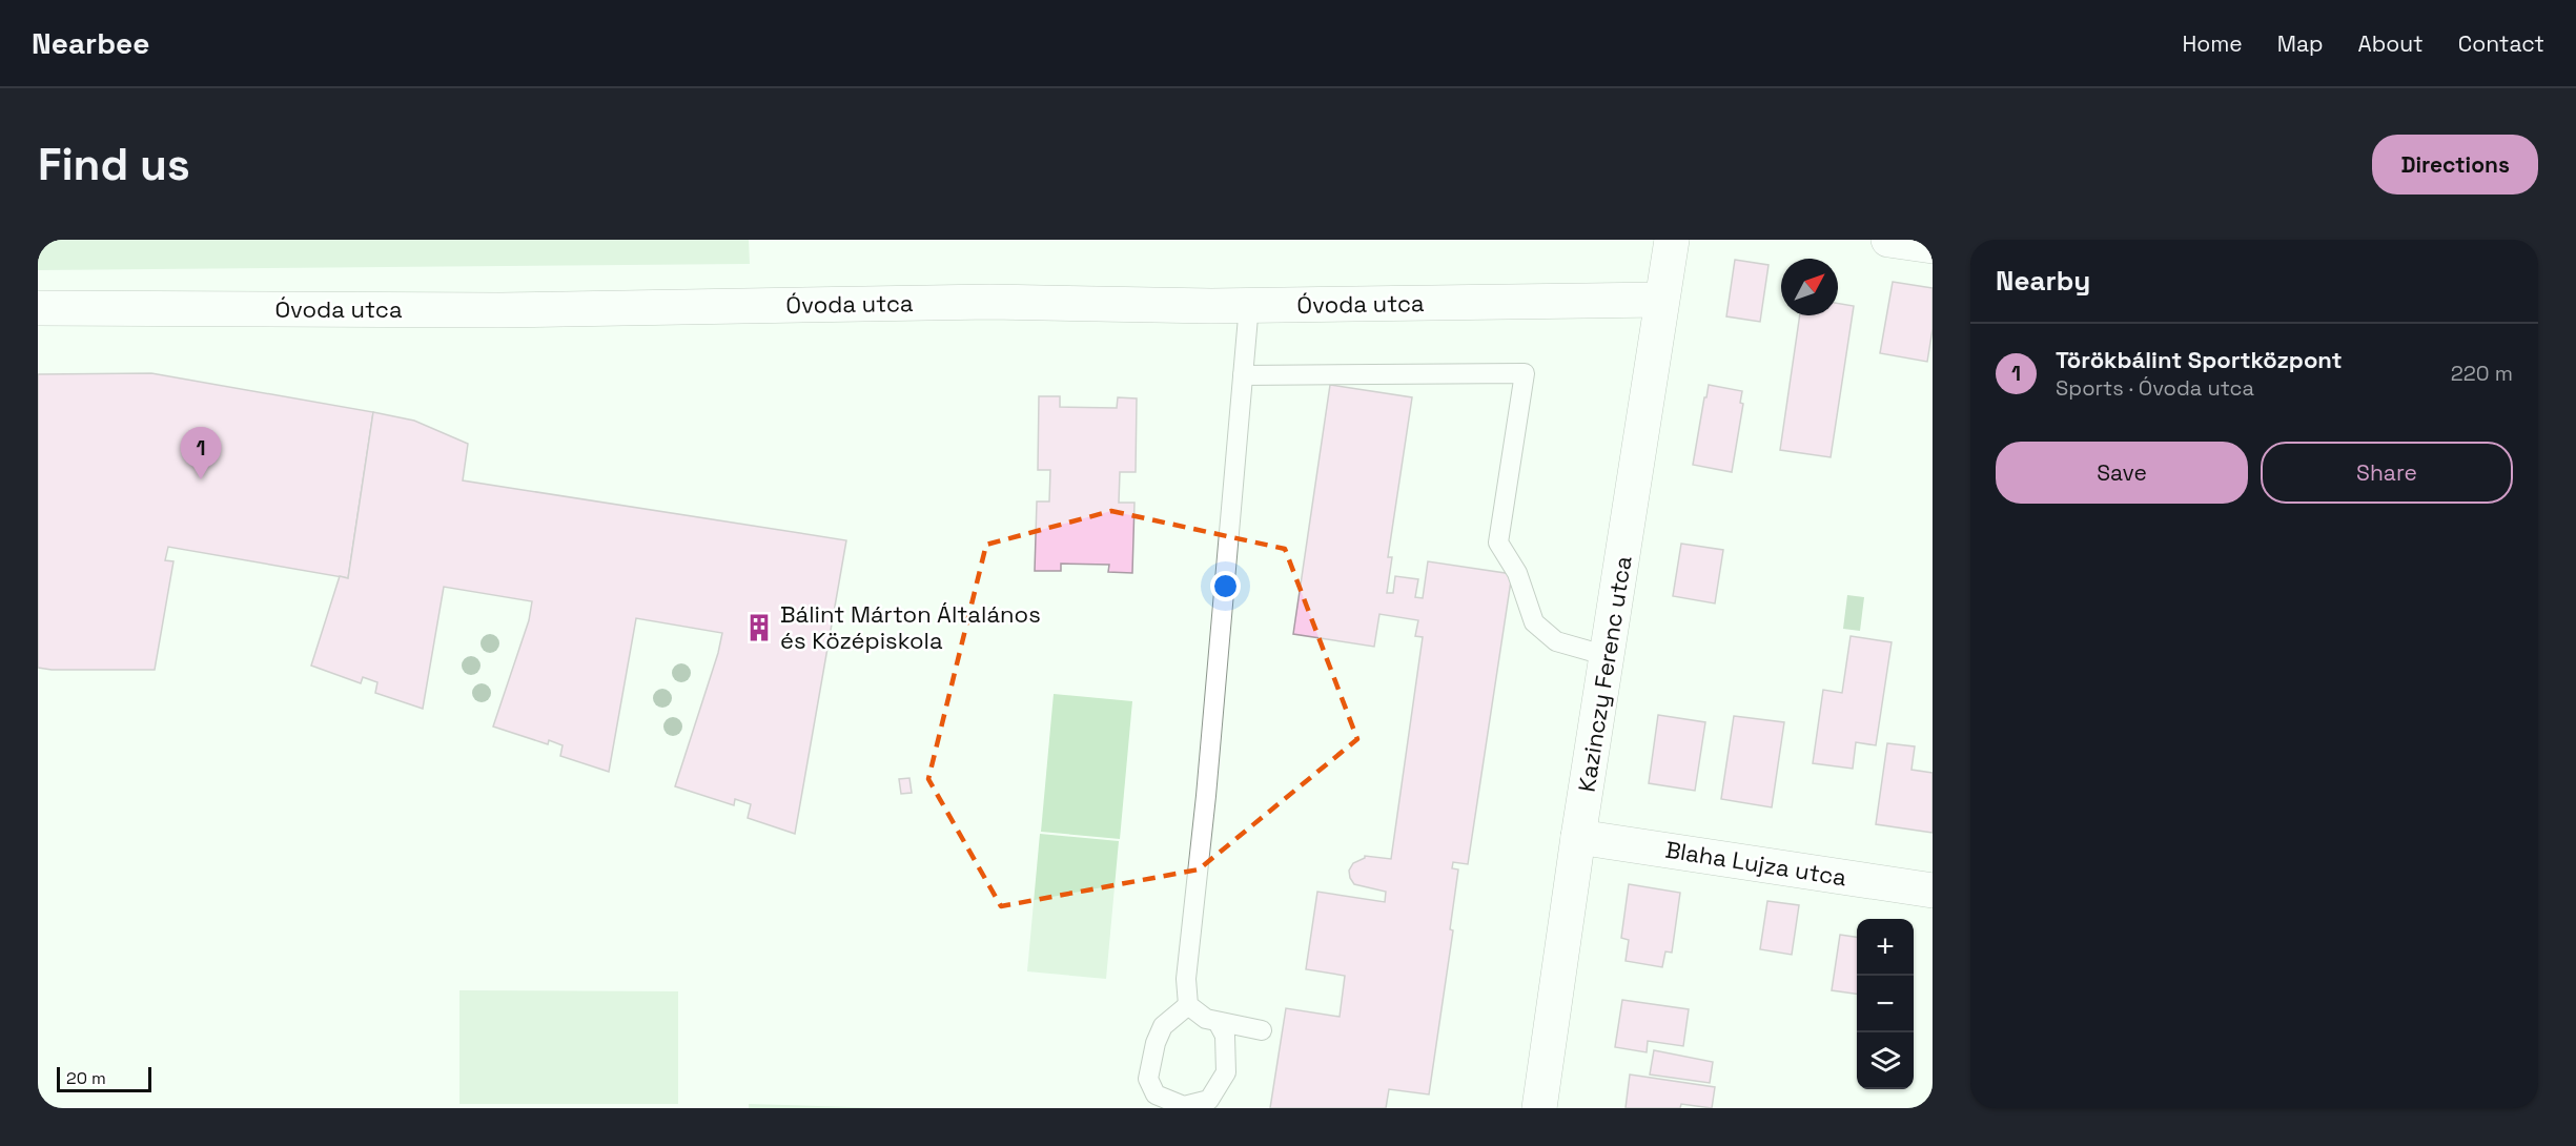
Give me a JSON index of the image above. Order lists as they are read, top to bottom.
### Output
{
  "streets": {
    "street": ["Óvoda utca", "Kazinczy Ferenc utca", "Blaha Lujza utca"]
  },
  "crossings": [
    ["Óvoda utca", "Kazinczy Ferenc utca"],
    ["Kazinczy Ferenc utca", "Blaha Lujza utca"]
  ],
  "places": {
    "building": ["Bálint Márton Általános és Középiskola"]
  },
  "scale_bar": "20 m",
  "north": "top right",
  "page": {
    "header": "Nearbee",
    "nav": [
      "Home",
      "Map",
      "About",
      "Contact"
    ],
    "buttons": [
      "Directions",
      ["Save", "Share"]
    ],
    "title": "Find us",
    "heading": "Nearby",
    "list": [
      {
        "mark": "1",
        "name": "Törökbálint Sportközpont",
        "note": "Sports · Óvoda utca",
        "value": "220 m"
      }
    ],
    "pins": "1",
    "map_buttons": ["+", "−"],
    "scale": "20 m"
  }
}
